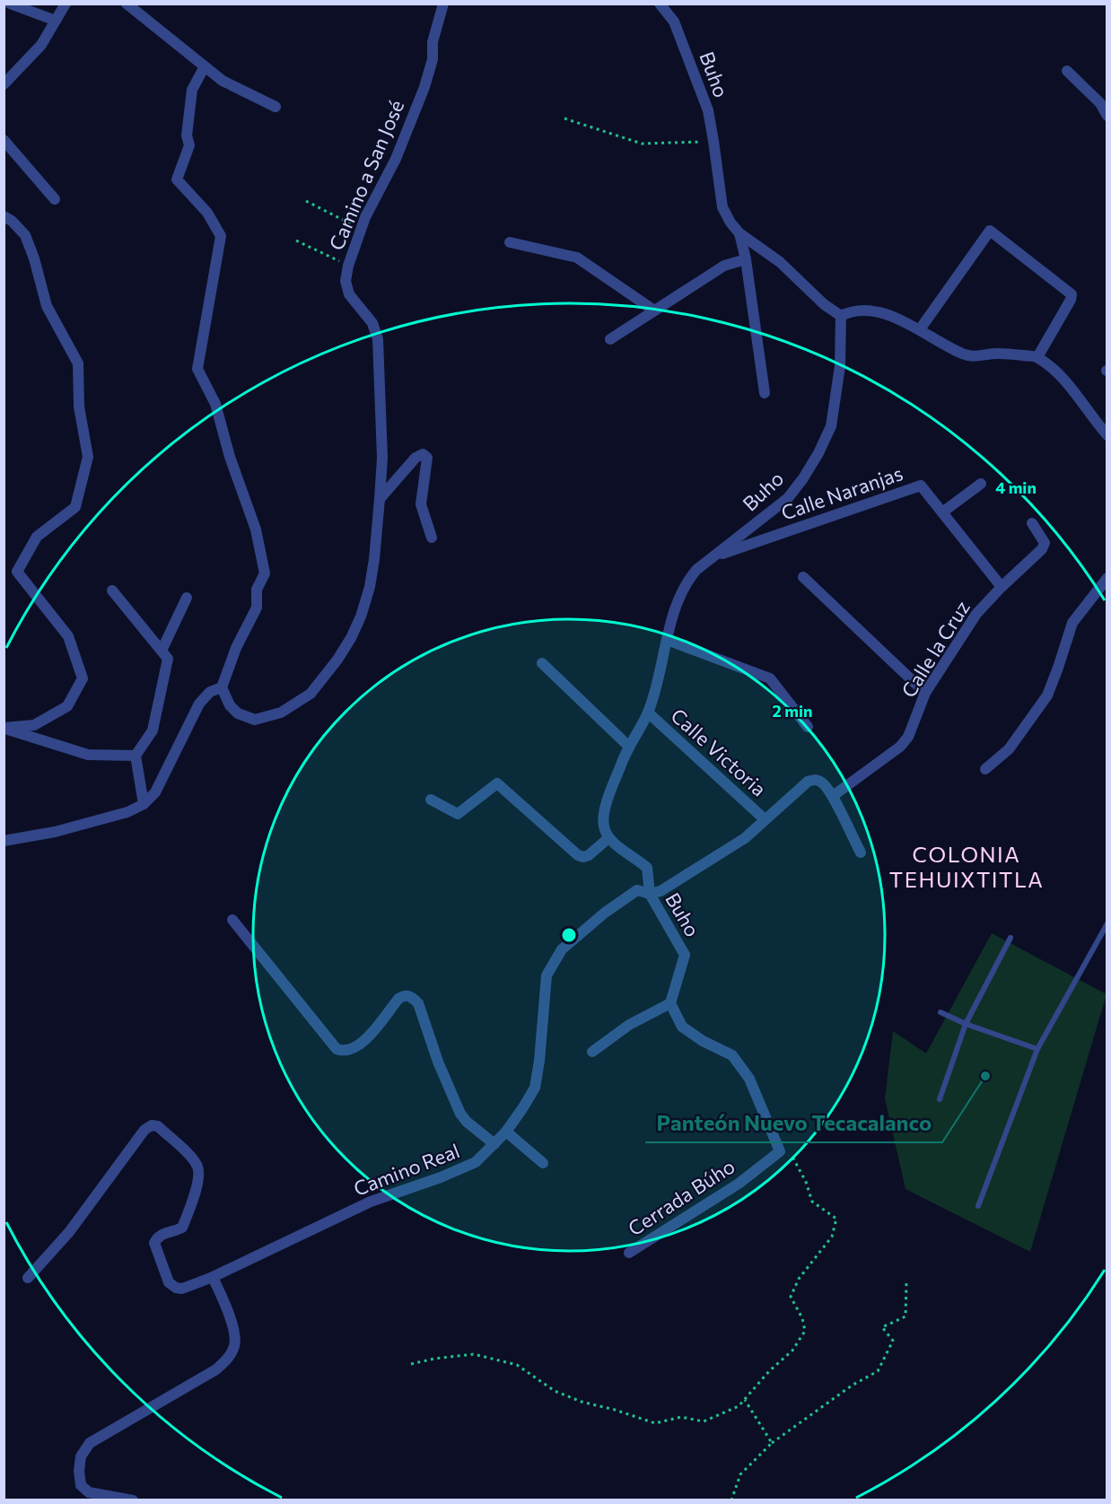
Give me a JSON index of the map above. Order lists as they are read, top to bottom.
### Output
{
  "streets": {
    "street": [
      "Buho",
      "Camino a San José",
      "Calle Naranjas",
      "Calle la Cruz",
      "Calle Victoria",
      "Camino Real",
      "Cerrada Búho"
    ]
  },
  "crossings": [
    ["Buho", "Calle Naranjas"],
    ["Buho", "Calle Victoria"],
    ["Buho", "Camino Real"],
    ["Calle Naranjas", "Calle la Cruz"]
  ],
  "districts": ["COLONIA TEHUIXTITLA"],
  "places": ["Panteón Nuevo Tecacalanco"],
  "rings": ["4 min", "2 min"]
}
